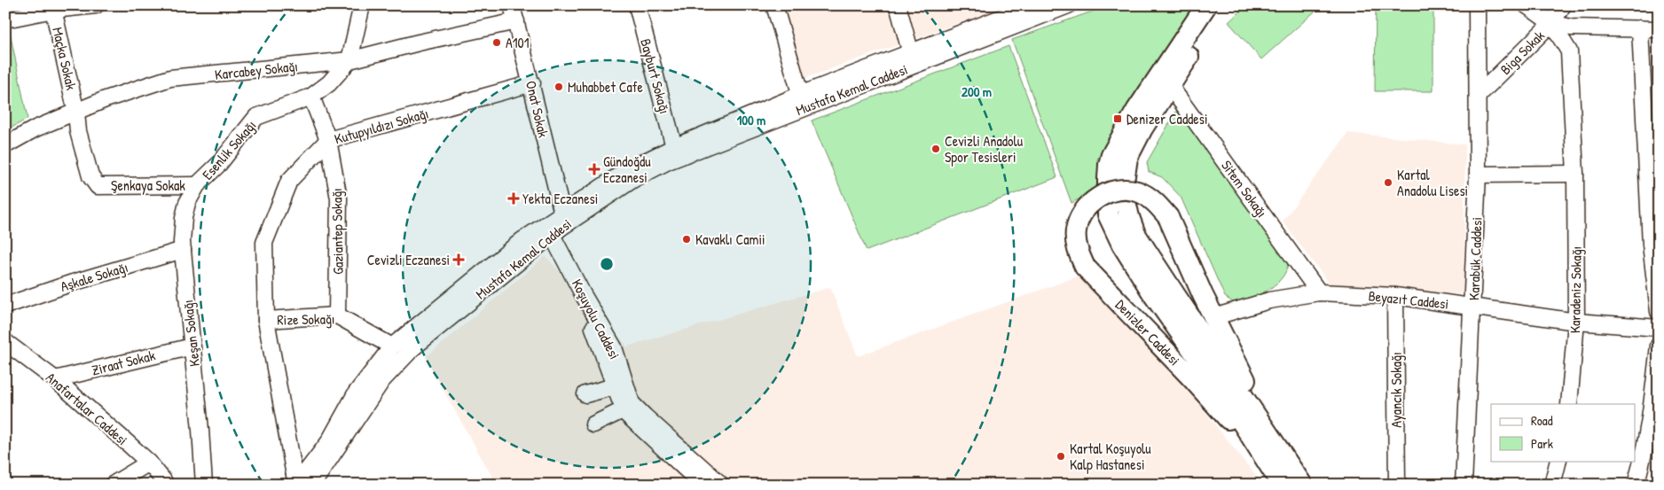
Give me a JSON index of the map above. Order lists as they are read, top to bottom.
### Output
{
  "streets": {
    "main road": ["Denizler Caddesi"],
    "street": [
      "Biga Sokak",
      "Maçka Sokak",
      "Karcabey Sokağı",
      "Bayburt Sokağı",
      "Mustafa Kemal Caddesi",
      "Onat Sokak",
      "Kutupyıldızı Sokağı",
      "Esenlik Sokağı",
      "Şenkaya Sokak",
      "Sitem Sokağı",
      "Gaziantep Sokağı",
      "Karabük Caddesi",
      "Aşkale Sokağı",
      "Karadeniz Sokağı",
      "Beyazıt Caddesi",
      "Rize Sokağı",
      "Koşuyolu Caddesi",
      "Keşan Sokağı",
      "Ziraat Sokak",
      "Ayancık Sokağı",
      "Anafartalar Caddesi"
    ]
  },
  "crossings": [
    ["Biga Sokak", "Karabük Caddesi"],
    ["Biga Sokak", "Karadeniz Sokağı"],
    ["Maçka Sokak", "Karcabey Sokağı"],
    ["Maçka Sokak", "Şenkaya Sokak"],
    ["Karcabey Sokağı", "Onat Sokak"],
    ["Karcabey Sokağı", "Esenlik Sokağı"],
    ["Karcabey Sokağı", "Şenkaya Sokak"],
    ["Bayburt Sokağı", "Mustafa Kemal Caddesi"],
    ["Mustafa Kemal Caddesi", "Onat Sokak"],
    ["Mustafa Kemal Caddesi", "Kutupyıldızı Sokağı"],
    ["Mustafa Kemal Caddesi", "Rize Sokağı"],
    ["Mustafa Kemal Caddesi", "Koşuyolu Caddesi"],
    ["Onat Sokak", "Kutupyıldızı Sokağı"],
    ["Kutupyıldızı Sokağı", "Gaziantep Sokağı"],
    ["Kutupyıldızı Sokağı", "Rize Sokağı"],
    ["Esenlik Sokağı", "Şenkaya Sokak"],
    ["Esenlik Sokağı", "Gaziantep Sokağı"],
    ["Esenlik Sokağı", "Keşan Sokağı"],
    ["Şenkaya Sokak", "Keşan Sokağı"],
    ["Sitem Sokağı", "Beyazıt Caddesi"],
    ["Sitem Sokağı", "Denizler Caddesi"],
    ["Gaziantep Sokağı", "Rize Sokağı"],
    ["Karabük Caddesi", "Beyazıt Caddesi"],
    ["Aşkale Sokağı", "Keşan Sokağı"],
    ["Karadeniz Sokağı", "Beyazıt Caddesi"],
    ["Beyazıt Caddesi", "Denizler Caddesi"],
    ["Beyazıt Caddesi", "Ayancık Sokağı"],
    ["Keşan Sokağı", "Ziraat Sokak"],
    ["Ziraat Sokak", "Anafartalar Caddesi"]
  ],
  "places": {
    "other": [
      "A101",
      "Muhabbet Cafe",
      "Cevizli Anadolu Spor Tesisleri",
      "Kartal Anadolu Lisesi",
      "Kavaklı Camii",
      "Kartal Koşuyolu Kalp Hastanesi"
    ],
    "transit": ["Denizer Caddesi"],
    "health": ["Gündoğdu Eczanesi", "Yekta Eczanesi", "Cevizli Eczanesi"]
  },
  "legend": ["Road", "Park"],
  "rings": ["200 m", "100 m"]
}
